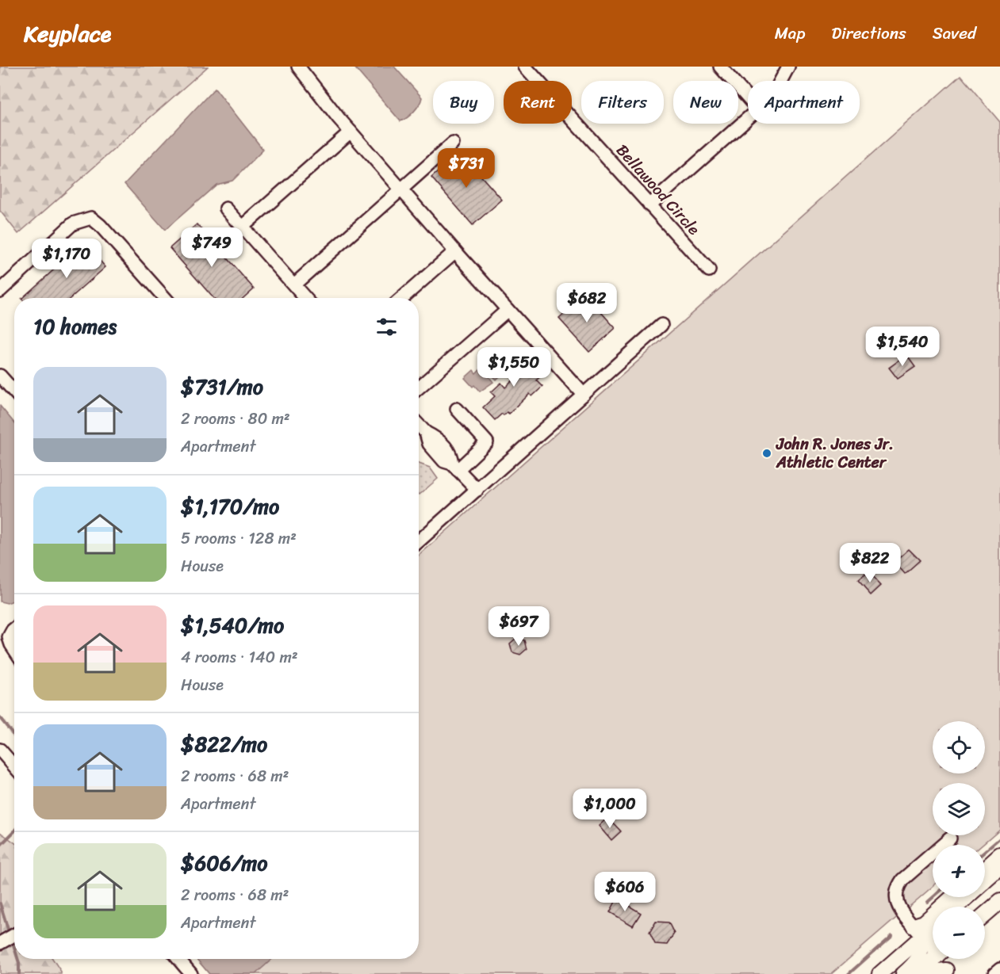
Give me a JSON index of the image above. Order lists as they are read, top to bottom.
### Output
{
  "streets": {
    "street": ["Bellawood Circle"]
  },
  "places": ["John R. Jones Jr. Athletic Center"],
  "page": {
    "header": "Keyplace",
    "nav": ["Map", "Directions", "Saved"],
    "chip": [
      "Buy",
      "Rent",
      "Filters",
      "New",
      "Apartment"
    ],
    "price": [
      "$731",
      "$749",
      "$1,170",
      "$682",
      "$1,540",
      "$1,550",
      "$822",
      "$697",
      "$1,000",
      "$606"
    ],
    "heading": "10 homes",
    "list": [
      {
        "name": "$731/mo",
        "note": "2 rooms · 80 m² · Apartment"
      },
      {
        "name": "$1,170/mo",
        "note": "5 rooms · 128 m² · House"
      },
      {
        "name": "$1,540/mo",
        "note": "4 rooms · 140 m² · House"
      },
      {
        "name": "$822/mo",
        "note": "2 rooms · 68 m² · Apartment"
      },
      {
        "name": "$606/mo",
        "note": "2 rooms · 68 m² · Apartment"
      }
    ],
    "map_buttons": ["+", "−"]
  }
}
